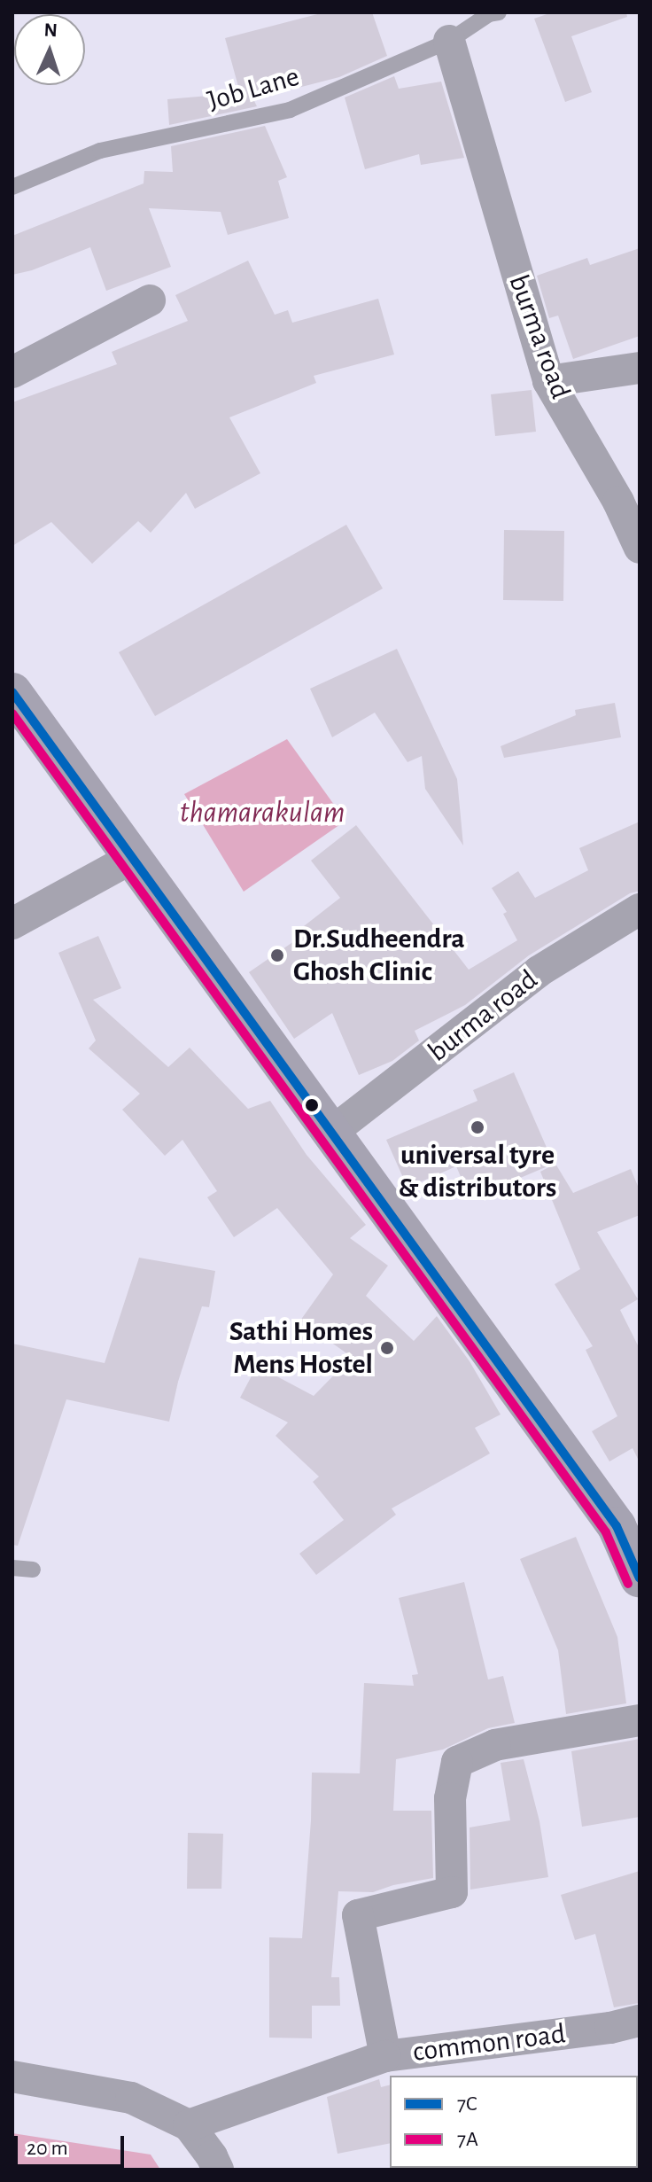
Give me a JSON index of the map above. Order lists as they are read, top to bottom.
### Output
{
  "streets": {
    "street": ["burma road", "common road"],
    "lane": ["Job Lane"]
  },
  "crossings": [
    ["Job Lane", "burma road"]
  ],
  "water": ["thamarakulam"],
  "places": ["Dr.Sudheendra Ghosh Clinic", "universal tyre & distributors", "Sathi Homes Mens Hostel"],
  "lines": ["transit line 7C", "transit line 7A"],
  "legend": ["7C", "7A"],
  "scale_bar": "20 m",
  "north": "top"
}
